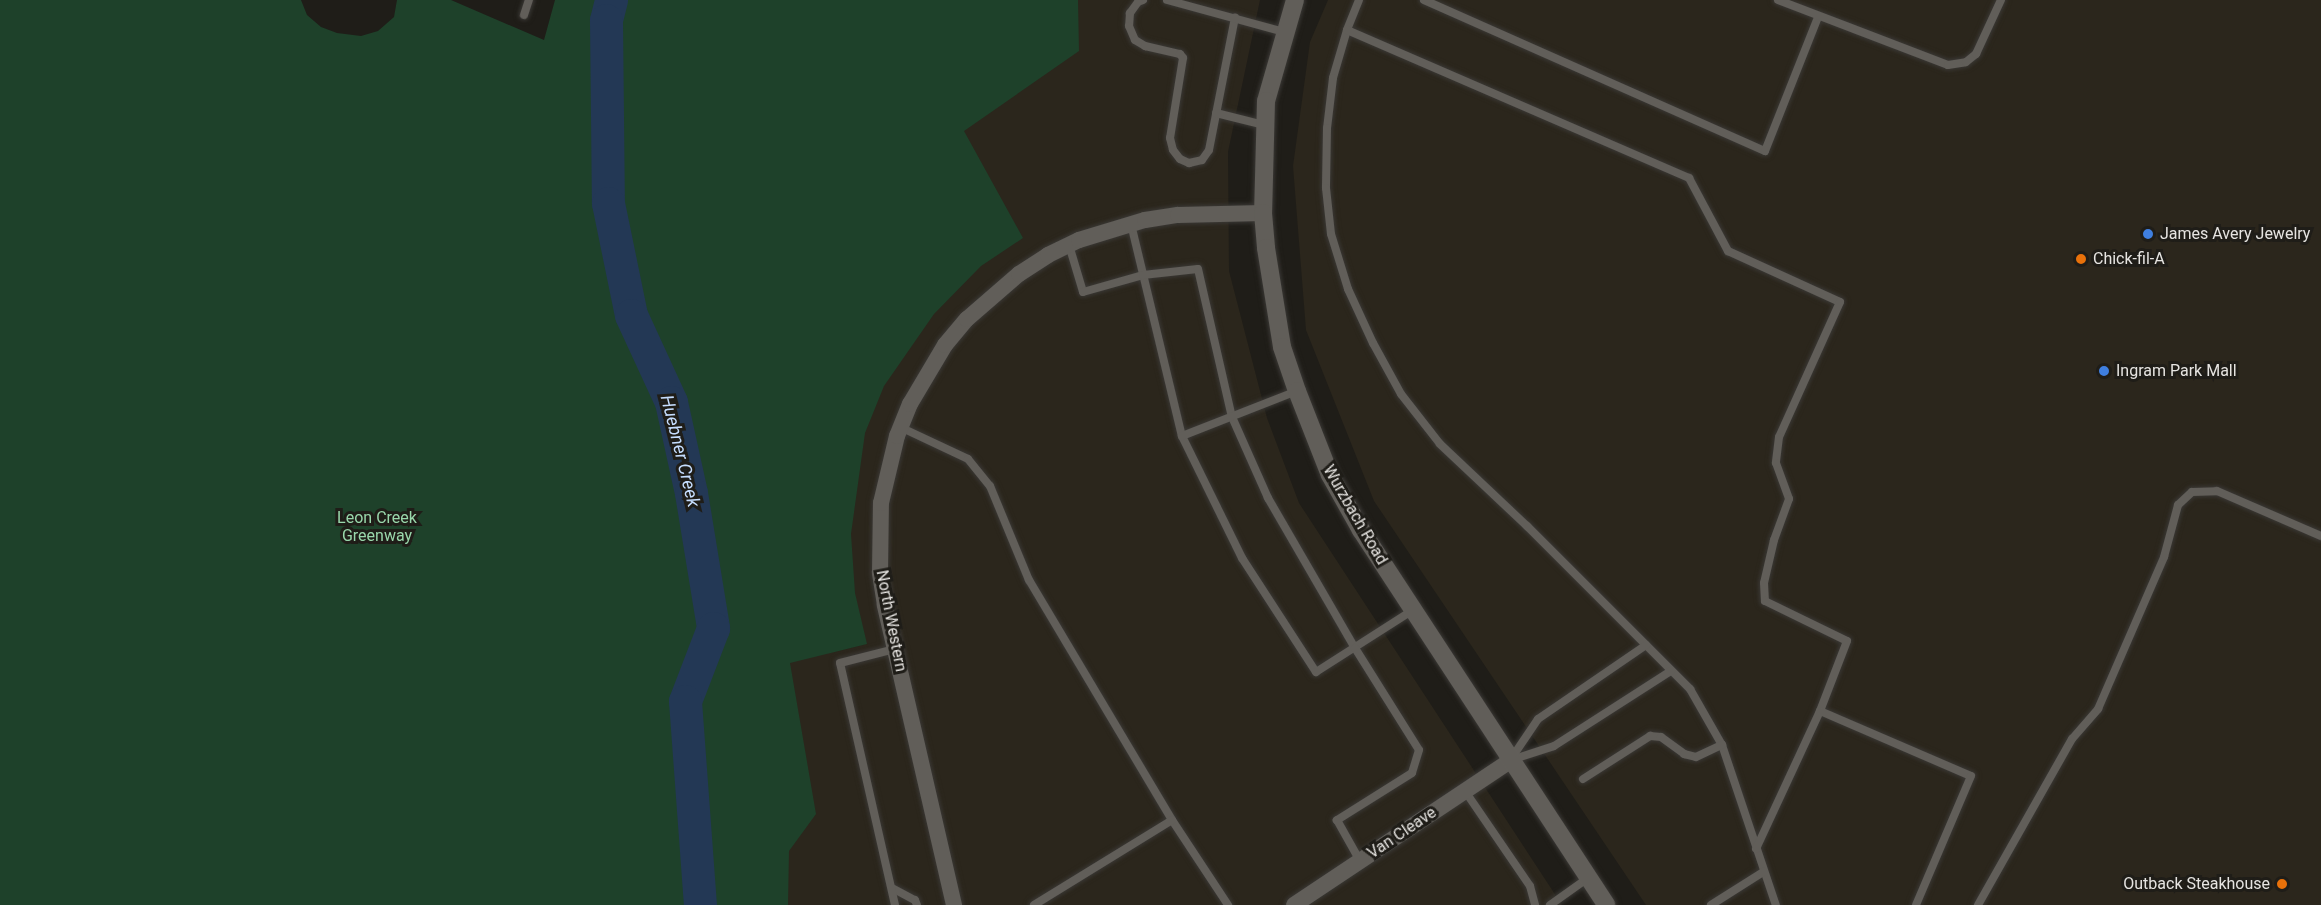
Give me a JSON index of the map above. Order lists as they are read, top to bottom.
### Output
{
  "streets": {
    "main road": ["Wurzbach Road"],
    "street": ["North Western", "Van Cleave"]
  },
  "crossings": [
    ["Wurzbach Road", "North Western"],
    ["Wurzbach Road", "Van Cleave"]
  ],
  "water": ["Huebner Creek"],
  "parks": ["Leon Creek Greenway"],
  "places": [
    "James Avery Jewelry",
    "Chick-fil-A",
    "Ingram Park Mall",
    "Outback Steakhouse"
  ]
}
